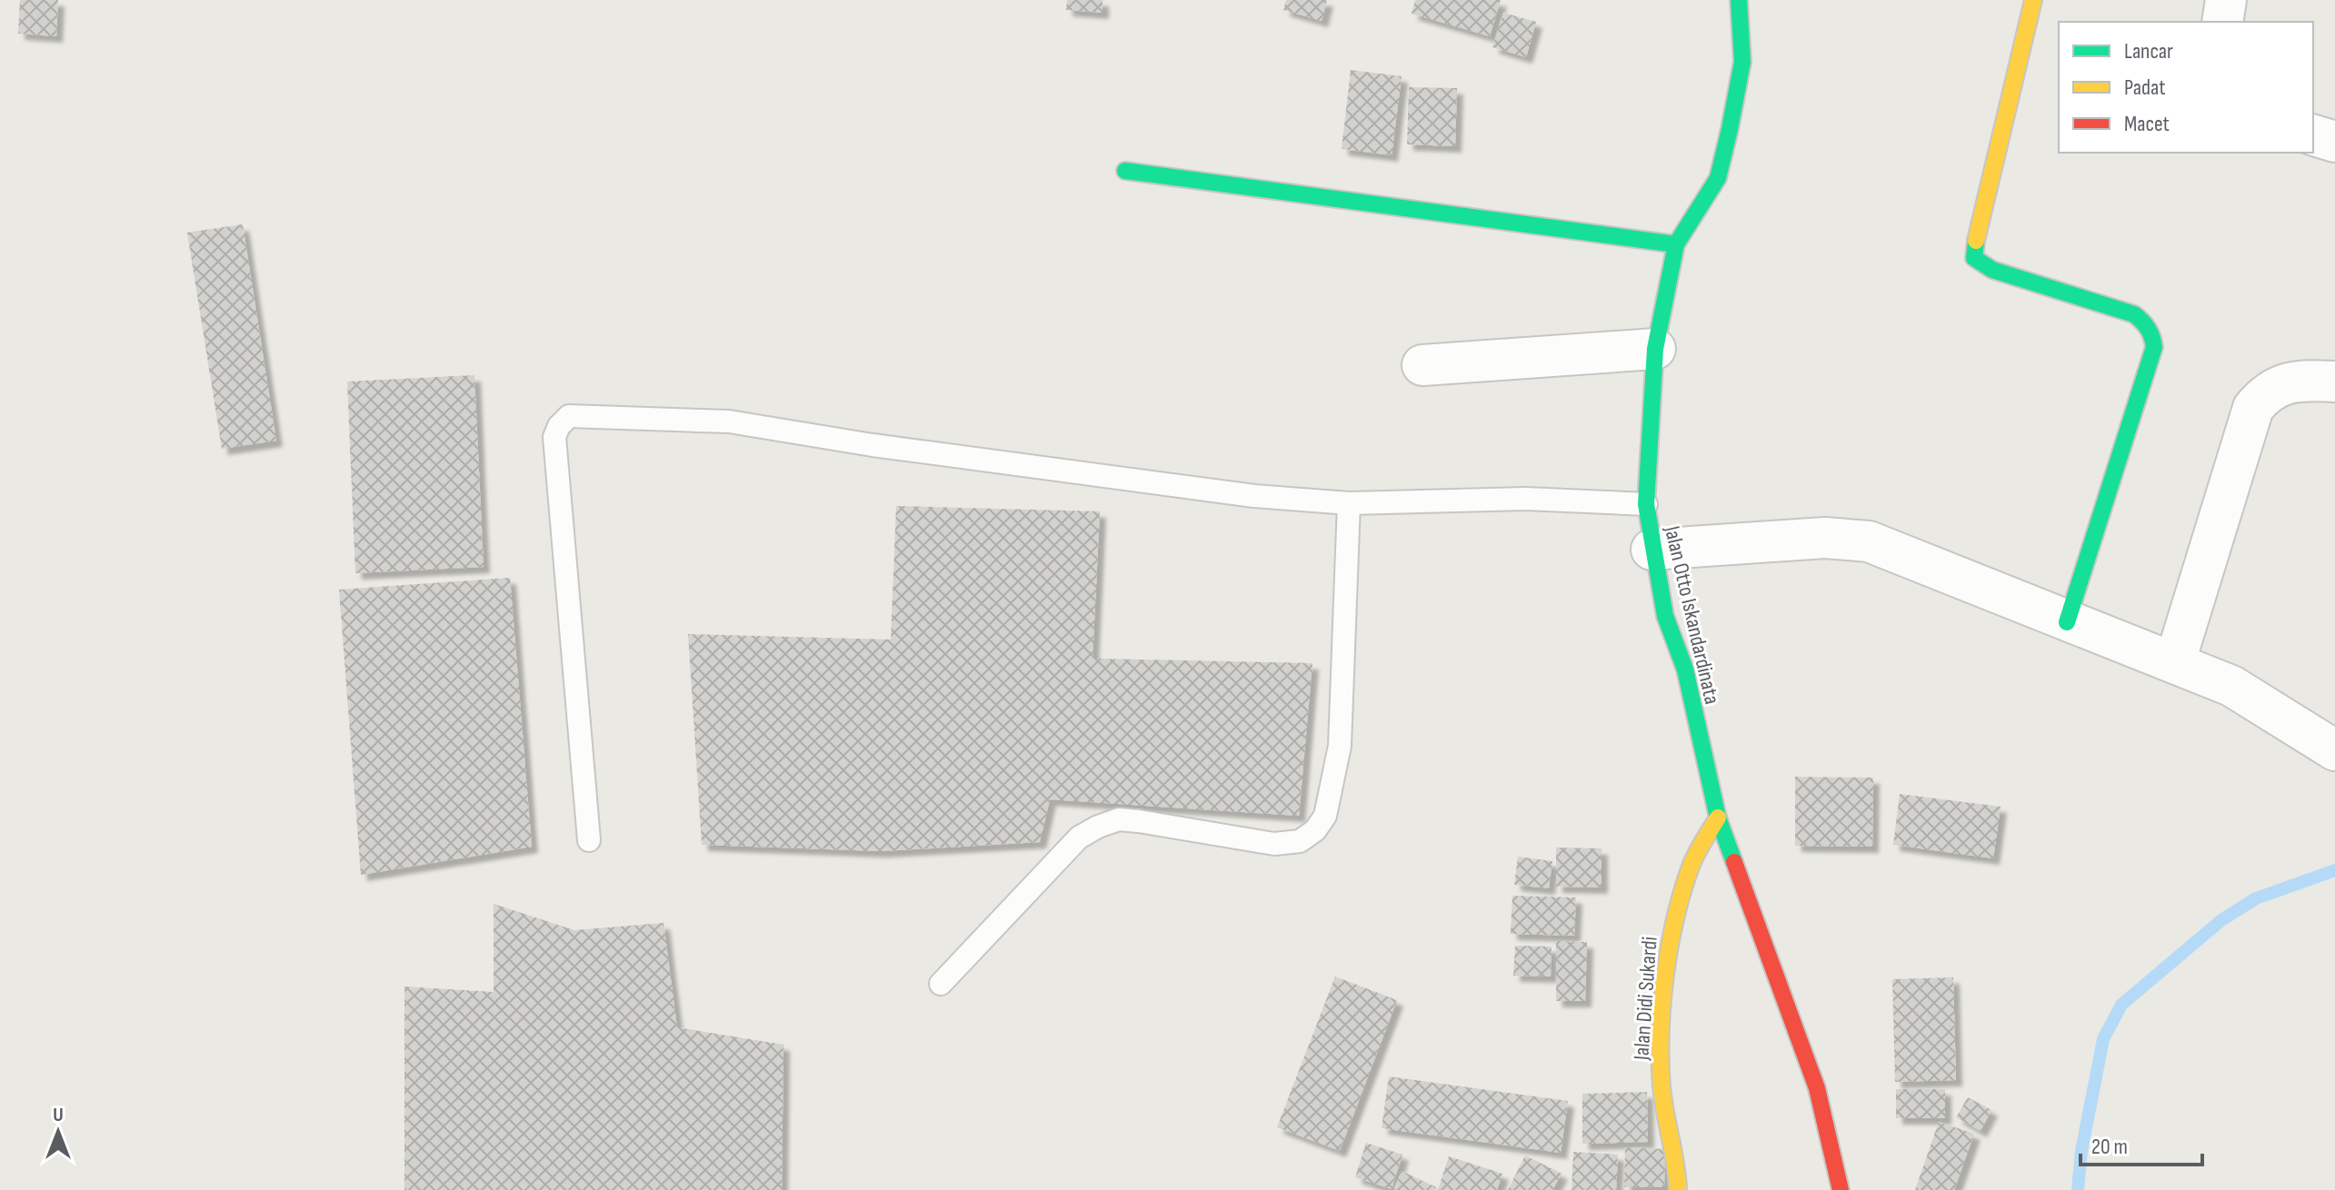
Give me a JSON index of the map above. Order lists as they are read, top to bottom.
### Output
{
  "streets": {
    "street": ["Jalan Otto Iskandardinata", "Jalan Didi Sukardi"]
  },
  "crossings": [
    ["Jalan Otto Iskandardinata", "Jalan Didi Sukardi"]
  ],
  "legend": ["Lancar", "Padat", "Macet"],
  "scale_bar": "20 m",
  "north": "top"
}
